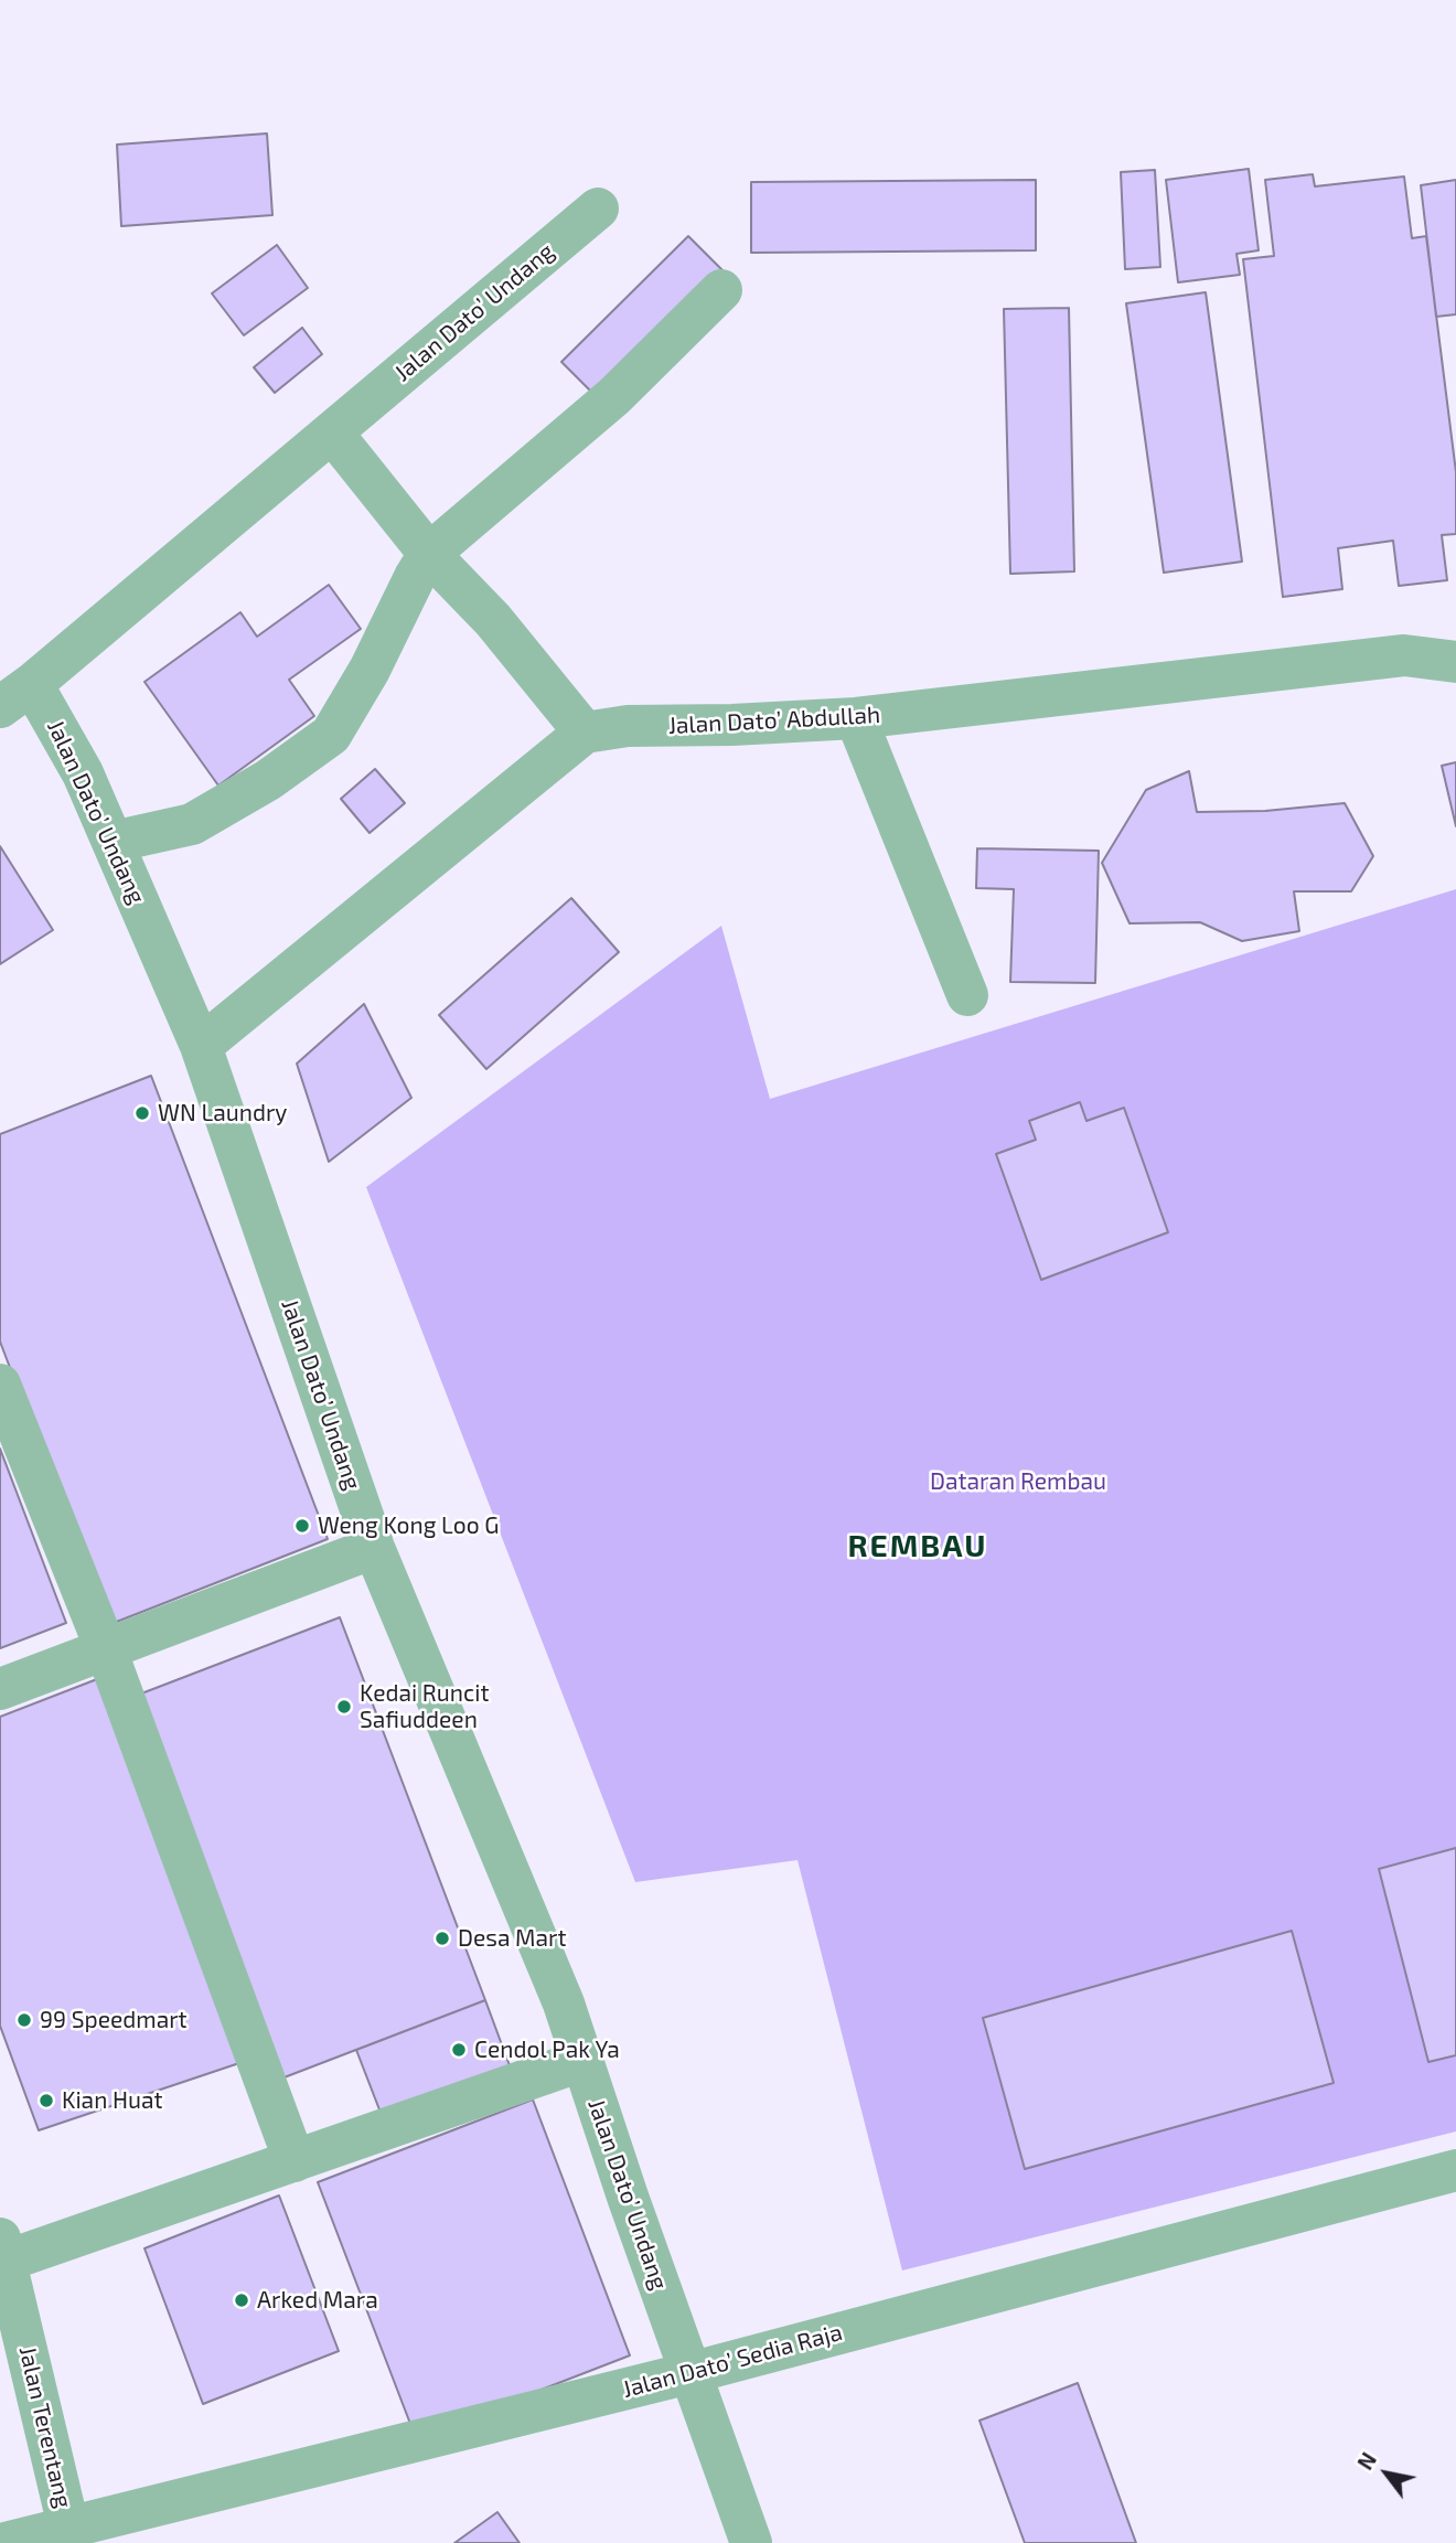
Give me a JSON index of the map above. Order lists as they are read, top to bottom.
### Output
{
  "streets": {
    "street": [
      "Jalan Dato’ Undang",
      "Jalan Dato’ Abdullah",
      "Jalan Dato’ Sedia Raja",
      "Jalan Terentang"
    ]
  },
  "crossings": [
    ["Jalan Dato’ Undang", "Jalan Dato’ Sedia Raja"],
    ["Jalan Dato’ Sedia Raja", "Jalan Terentang"]
  ],
  "districts": ["REMBAU"],
  "parks": ["Dataran Rembau"],
  "places": [
    "WN Laundry",
    "Weng Kong Loo G",
    "Kedai Runcit Safiuddeen",
    "Desa Mart",
    "99 Speedmart",
    "Cendol Pak Ya",
    "Kian Huat",
    "Arked Mara"
  ],
  "north": "top left"
}
